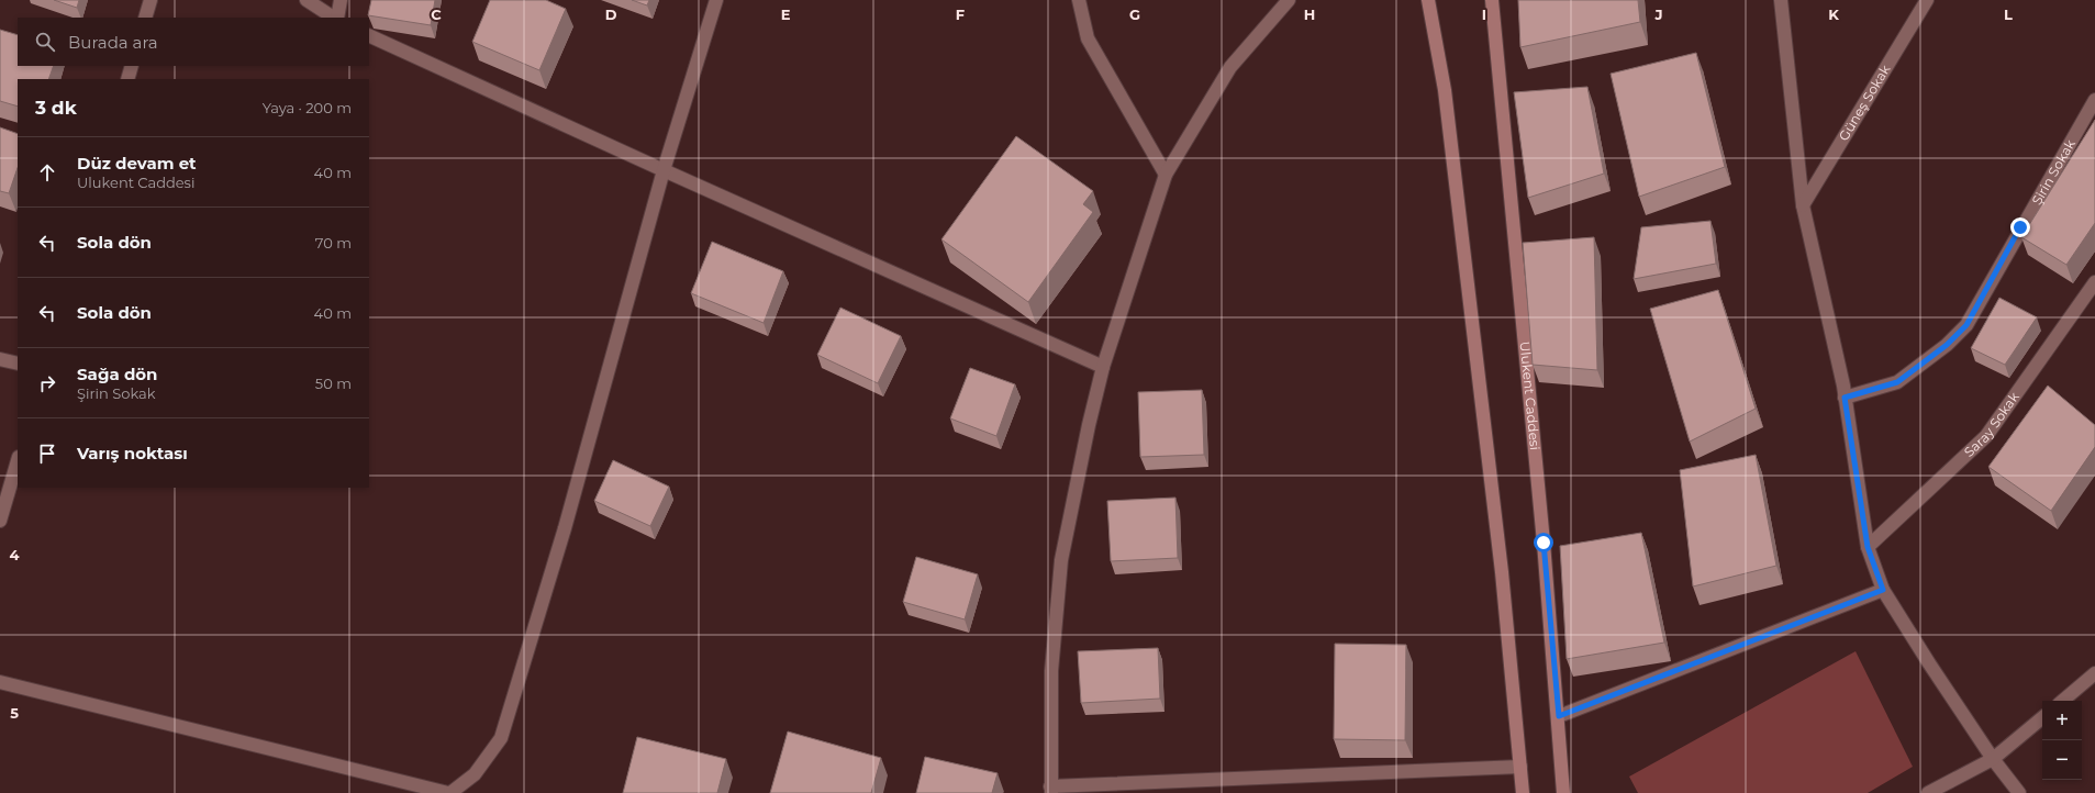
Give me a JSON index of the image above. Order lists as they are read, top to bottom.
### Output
{
  "streets": {
    "street": [
      "Güneş Sokak",
      "Şirin Sokak",
      "Ulukent Caddesi",
      "Saray Sokak"
    ]
  },
  "page": {
    "search": "Burada ara",
    "heading": ["3 dk", "Yaya · 200 m"],
    "list": [
      ["Düz devam et", "Ulukent Caddesi", "40 m"],
      ["Sola dön", "70 m"],
      ["Sola dön", "40 m"],
      ["Sağa dön", "Şirin Sokak", "50 m"],
      "Varış noktası"
    ],
    "map_buttons": ["+", "−"]
  },
  "grid": {
    "columns": [
      "C",
      "D",
      "E",
      "F",
      "G",
      "H",
      "I",
      "J",
      "K",
      "L"
    ],
    "rows": ["4", "5"]
  }
}
